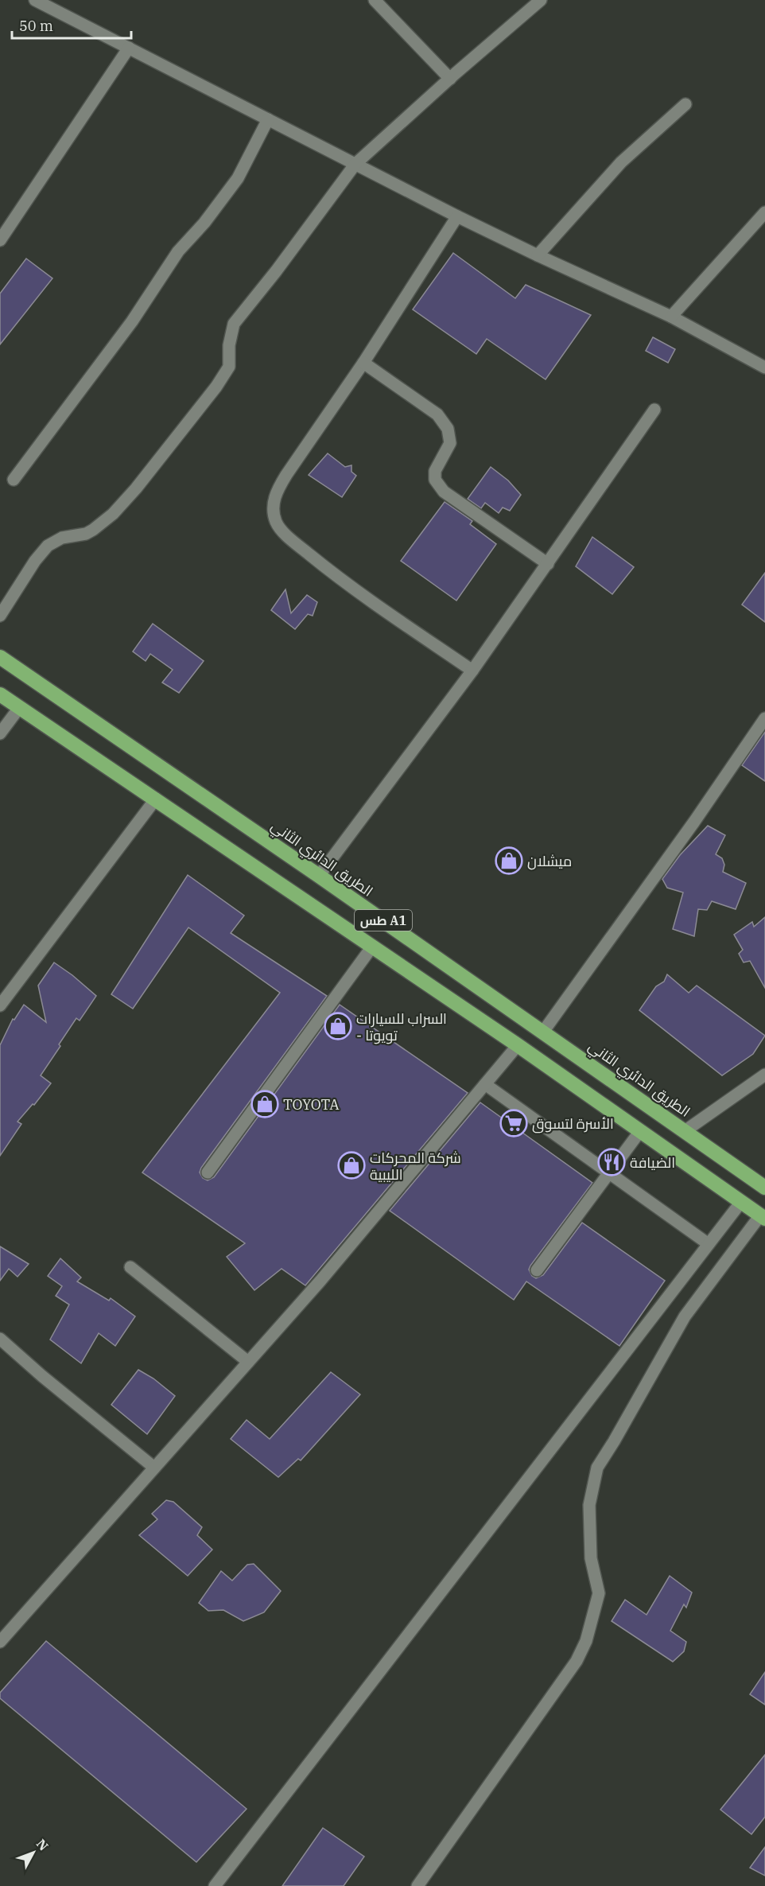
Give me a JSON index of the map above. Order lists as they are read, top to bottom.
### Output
{
  "streets": {
    "highway": ["الطريق الدائري الثاني", "طس A1"]
  },
  "places": {
    "shop": [
      "ميشلان",
      "السراب للسيارات - تويوتا",
      "TOYOTA",
      "شركة المحركات الليبية"
    ],
    "supermarket": ["الأسرة لتسوق"],
    "restaurant": ["الضيافة"]
  },
  "scale_bar": "50 m",
  "north": "top right"
}
